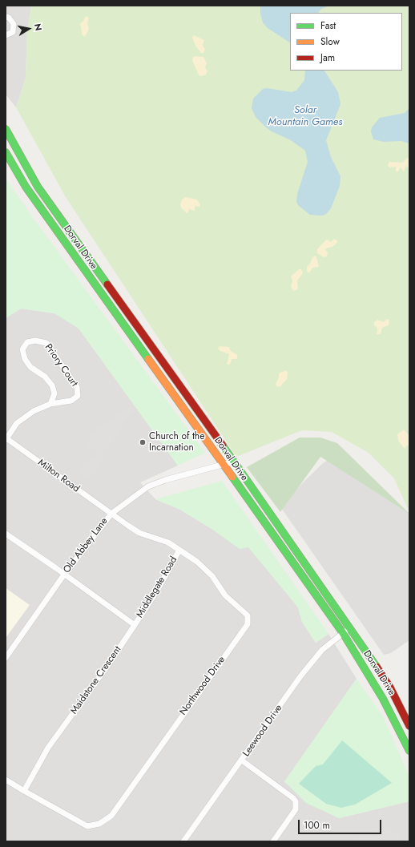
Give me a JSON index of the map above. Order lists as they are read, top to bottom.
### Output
{
  "streets": {
    "main road": ["Dorval Drive"],
    "street": [
      "Priory Court",
      "Milton Road",
      "Old Abbey Lane",
      "Middlegate Road",
      "Maidstone Crescent",
      "Northwood Drive",
      "Leewood Drive"
    ]
  },
  "crossings": [
    ["Dorval Drive", "Old Abbey Lane"],
    ["Dorval Drive", "Leewood Drive"],
    ["Priory Court", "Milton Road"],
    ["Milton Road", "Old Abbey Lane"],
    ["Milton Road", "Northwood Drive"],
    ["Old Abbey Lane", "Northwood Drive"],
    ["Middlegate Road", "Maidstone Crescent"],
    ["Middlegate Road", "Northwood Drive"],
    ["Maidstone Crescent", "Northwood Drive"]
  ],
  "water": ["Solar Mountain Games"],
  "places": ["Church of the Incarnation"],
  "legend": ["Fast", "Slow", "Jam"],
  "scale_bar": "100 m",
  "north": "right"
}
